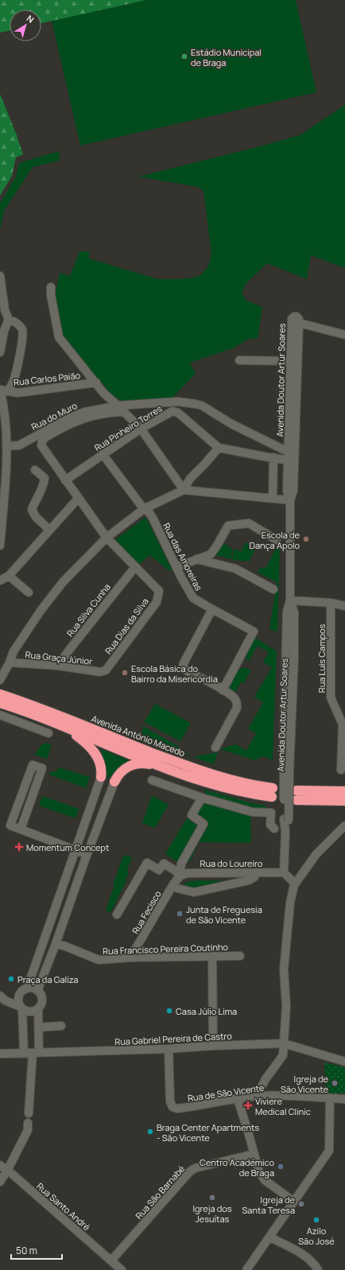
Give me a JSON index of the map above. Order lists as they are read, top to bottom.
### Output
{
  "streets": {
    "highway": ["Avenida António Macedo"],
    "street": [
      "Rua Carlos Paião",
      "Avenida Doutor Artur Soares",
      "Rua do Muro",
      "Rua Pinheiro Torres",
      "Rua das Amoreiras",
      "Rua Silva Cunha",
      "Rua Dias da Silva",
      "Rua Graça Júnior",
      "Rua Luis Campos",
      "Rua do Loureiro",
      "Rua Fecisco",
      "Rua Francisco Pereira Coutinho",
      "Rua Gabriel Pereira de Castro",
      "Rua de São Vicente",
      "Rua São Barnabé",
      "Rua Santo André"
    ]
  },
  "crossings": [
    ["Avenida Doutor Artur Soares", "Rua do Muro"],
    ["Avenida Doutor Artur Soares", "Rua do Loureiro"],
    ["Rua Pinheiro Torres", "Rua das Amoreiras"],
    ["Rua Silva Cunha", "Rua Dias da Silva"],
    ["Rua Silva Cunha", "Rua Graça Júnior"],
    ["Rua Dias da Silva", "Rua Graça Júnior"],
    ["Rua do Loureiro", "Rua Fecisco"],
    ["Rua Fecisco", "Rua Francisco Pereira Coutinho"],
    ["Rua Gabriel Pereira de Castro", "Rua de São Vicente"],
    ["Rua São Barnabé", "Rua Santo André"]
  ],
  "places": {
    "other": [
      "Estádio Municipal de Braga",
      "Escola de Dança Apolo",
      "Escola Básica do Bairro da Misericórdia",
      "Junta de Freguesia de São Vicente",
      "Praça da Galiza",
      "Casa Júlio Lima",
      "Igreja de São Vicente",
      "Braga Center Apartments - São Vicente",
      "Centro Académico de Braga",
      "Igreja dos Jesuítas",
      "Igreja de Santa Teresa",
      "Azilo São José"
    ],
    "health": ["Momentum Concept", "Viviere Medical Clinic"]
  },
  "scale_bar": "50 m",
  "north": "top right"
}
